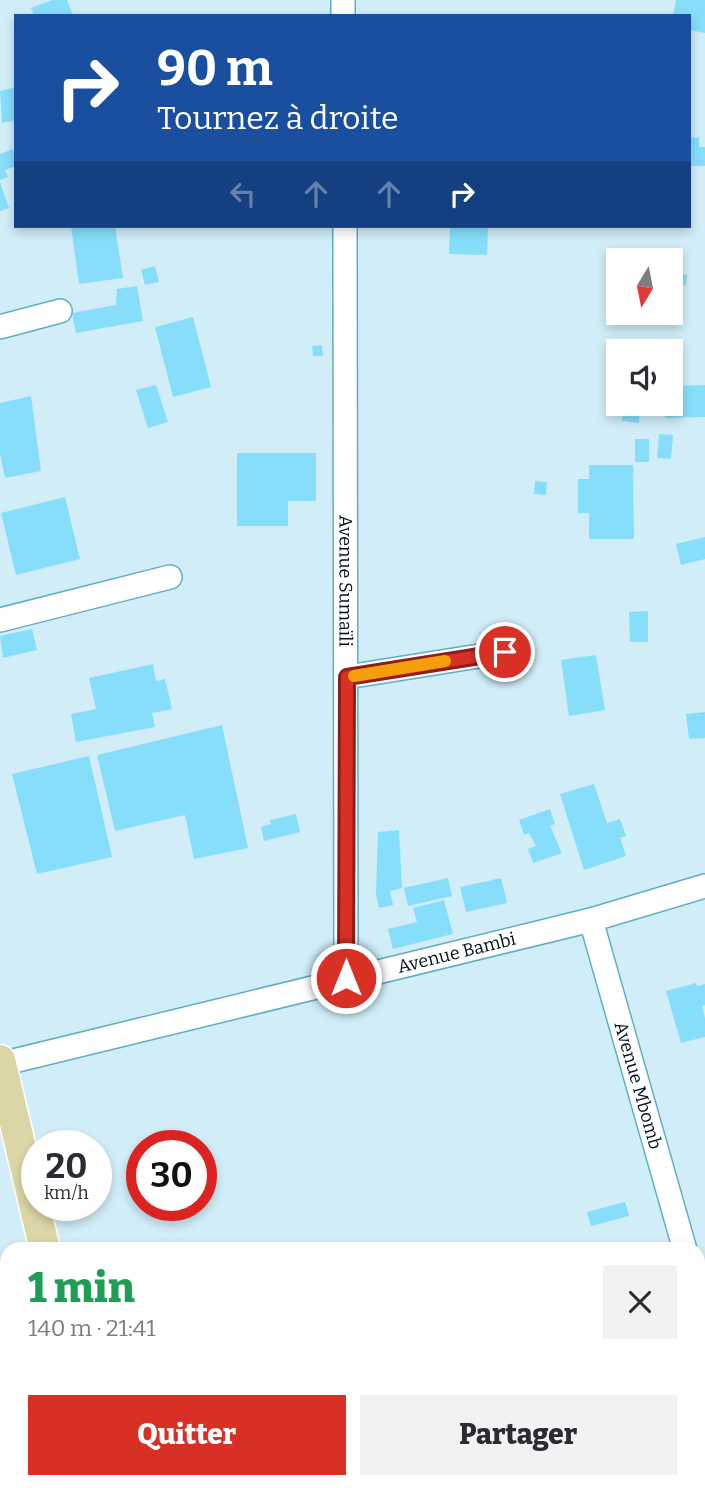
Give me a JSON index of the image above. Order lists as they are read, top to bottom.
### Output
{
  "streets": {
    "street": ["Avenue Sumaïli", "Avenue Bambi", "Avenue Mbomb"]
  },
  "crossings": [
    ["Avenue Sumaïli", "Avenue Bambi"],
    ["Avenue Bambi", "Avenue Mbomb"]
  ],
  "north": "bottom",
  "page": {
    "turn": ["90 m", "Tournez à droite"],
    "speed": "20 km/h",
    "limit": "30",
    "heading": ["1 min", "140 m · 21:41"],
    "buttons": ["Quitter", "Partager"]
  }
}
